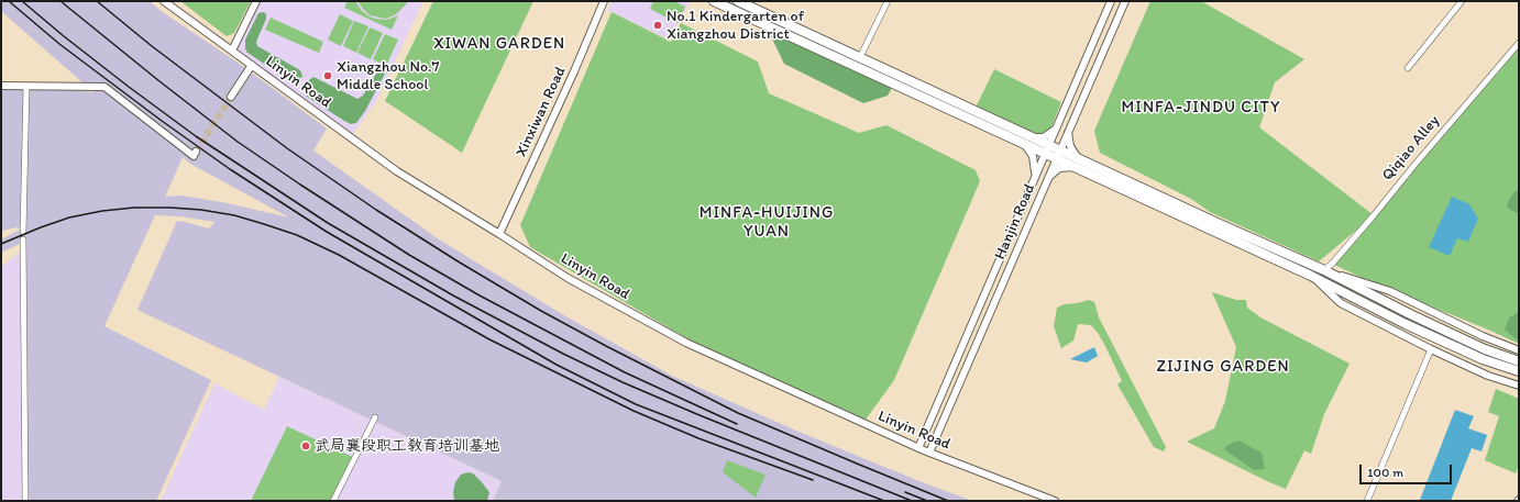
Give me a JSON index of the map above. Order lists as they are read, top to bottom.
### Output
{
  "streets": {
    "street": [
      "Linyin Road",
      "Xinxiwan Road",
      "Qiqiao Alley",
      "Hanjin Road"
    ]
  },
  "crossings": [
    ["Linyin Road", "Xinxiwan Road"],
    ["Linyin Road", "Hanjin Road"]
  ],
  "districts": [
    "XIWAN GARDEN",
    "MINFA-JINDU CITY",
    "MINFA-HUIJING YUAN",
    "ZIJING GARDEN"
  ],
  "places": ["No.1 Kindergarten of Xiangzhou District", "Xiangzhou No.7 Middle School", "武局襄段职工教育培训基地"],
  "scale_bar": "100 m"
}
